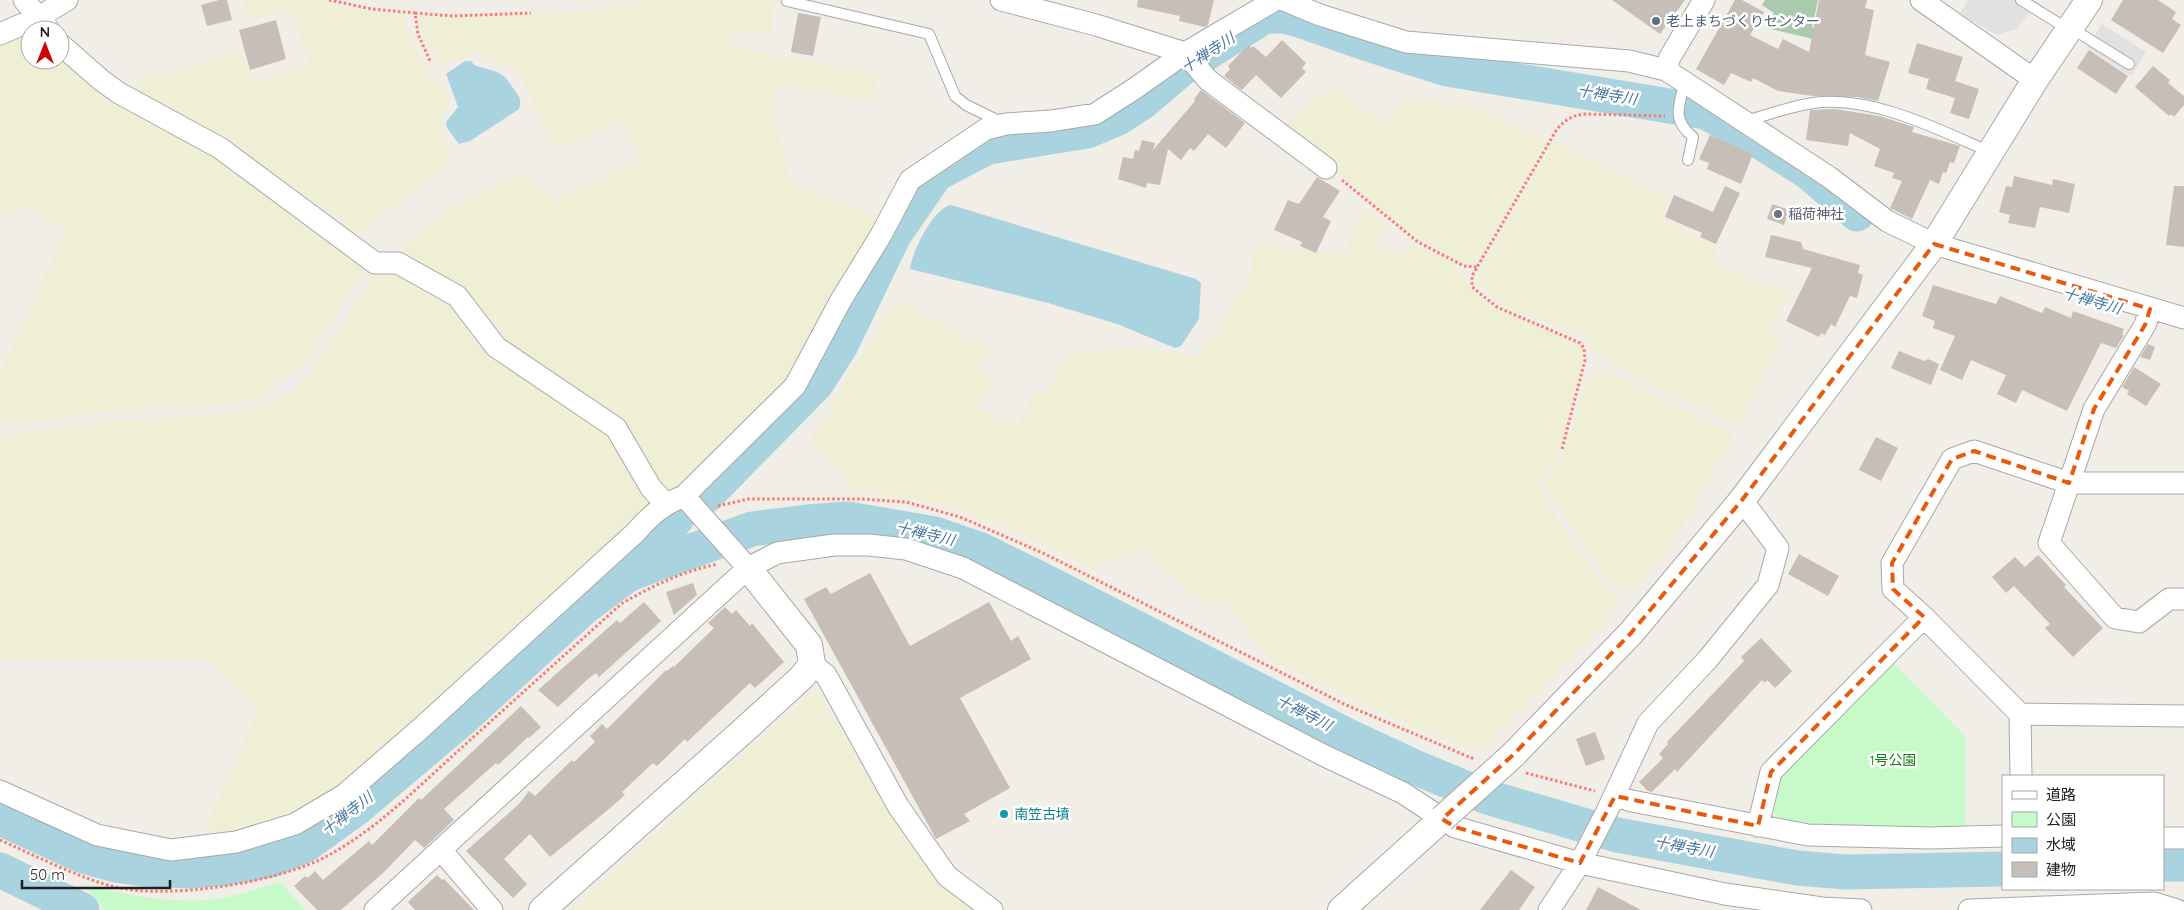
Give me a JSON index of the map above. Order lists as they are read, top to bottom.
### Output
{
  "water": ["十禅寺川"],
  "parks": ["1号公園"],
  "places": ["老上まちづくりセンター", "稲荷神社", "南笠古墳"],
  "legend": [
    "道路",
    "公園",
    "水域",
    "建物"
  ],
  "scale_bar": "50 m",
  "north": "top"
}
